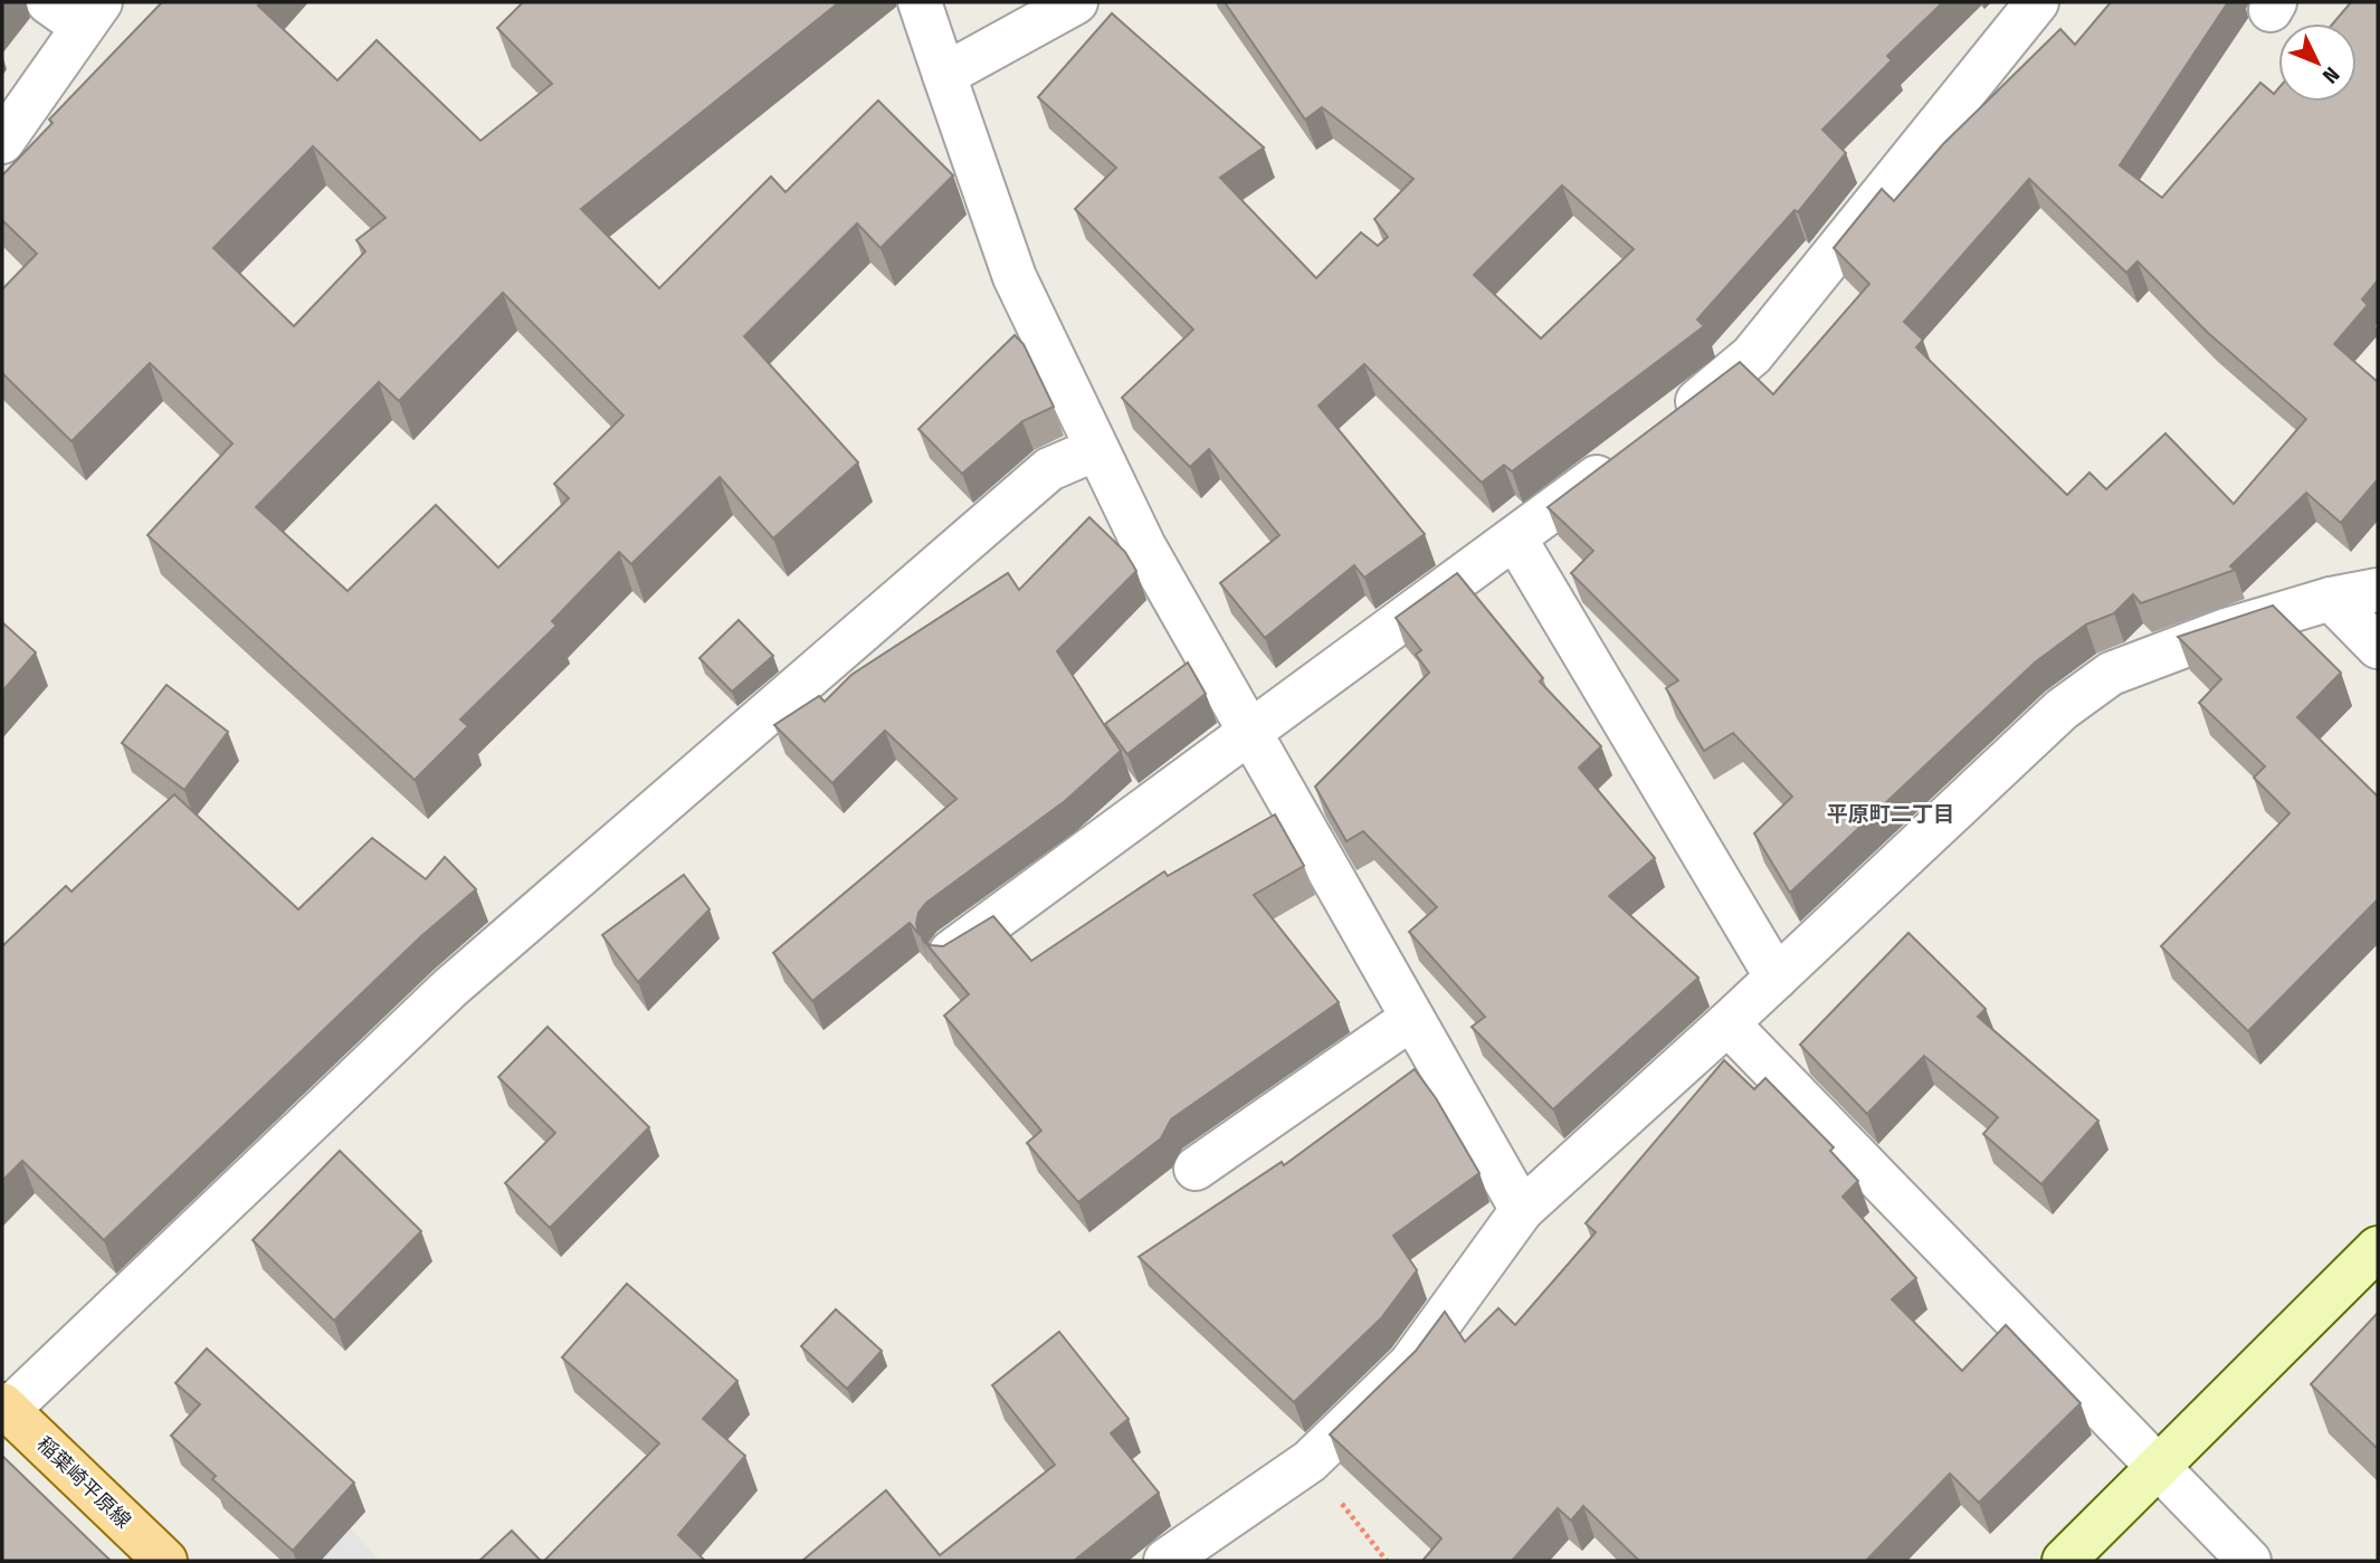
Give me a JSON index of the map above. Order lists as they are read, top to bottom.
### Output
{
  "streets": {
    "main road": ["稲葉崎平原線"]
  },
  "districts": ["平原町二丁目"],
  "north": "bottom right"
}
